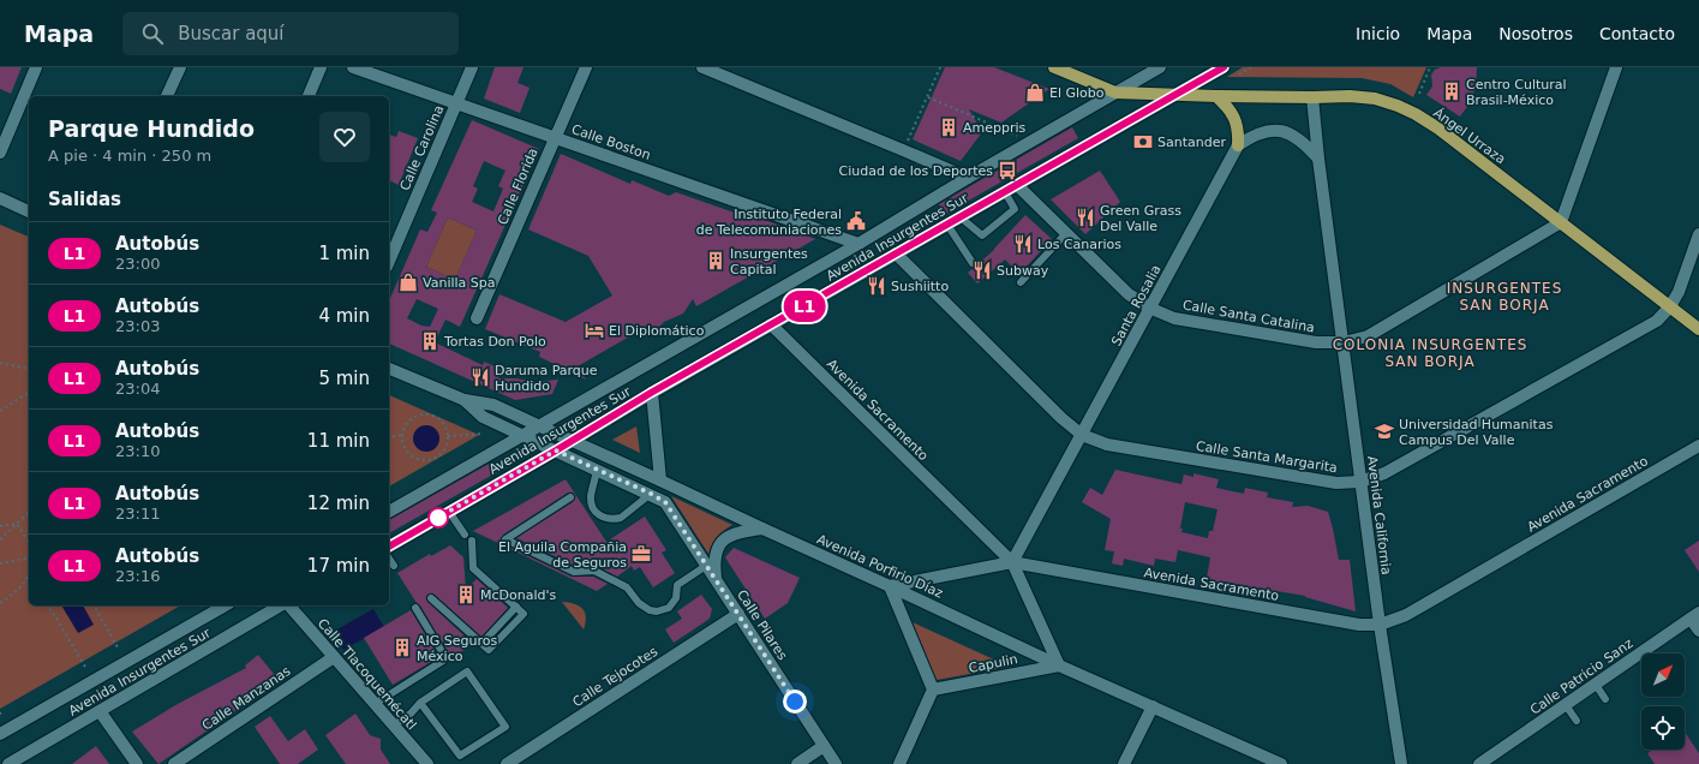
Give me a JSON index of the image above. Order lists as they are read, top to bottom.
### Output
{
  "streets": {
    "main road": ["Ángel Urraza"],
    "street": [
      "Calle Boston",
      "Calle Carolina",
      "Calle Florida",
      "Avenida Insurgentes Sur",
      "Santa Rosalia",
      "Calle Santa Catalina",
      "Avenida Sacramento",
      "Calle Santa Margarita",
      "Avenida California",
      "Avenida Porfirio Díaz",
      "Calle Pilares",
      "Capulin",
      "Calle Tlacoquemécatl",
      "Calle Tejocotes",
      "Calle Patricio Sanz",
      "Calle Manzanas"
    ]
  },
  "crossings": [
    ["Ángel Urraza", "Avenida Insurgentes Sur"],
    ["Ángel Urraza", "Calle Santa Catalina"],
    ["Ángel Urraza", "Calle Santa Margarita"],
    ["Ángel Urraza", "Avenida California"],
    ["Calle Boston", "Calle Carolina"],
    ["Calle Boston", "Calle Florida"],
    ["Calle Boston", "Avenida Insurgentes Sur"],
    ["Avenida Insurgentes Sur", "Calle Santa Catalina"],
    ["Avenida Insurgentes Sur", "Avenida Sacramento"],
    ["Avenida Insurgentes Sur", "Calle Santa Margarita"],
    ["Avenida Insurgentes Sur", "Avenida Porfirio Díaz"],
    ["Santa Rosalia", "Calle Santa Catalina"],
    ["Santa Rosalia", "Avenida Sacramento"],
    ["Santa Rosalia", "Calle Santa Margarita"],
    ["Santa Rosalia", "Avenida California"],
    ["Calle Santa Catalina", "Avenida California"],
    ["Avenida Sacramento", "Avenida California"],
    ["Calle Santa Margarita", "Avenida California"],
    ["Avenida Porfirio Díaz", "Calle Pilares"],
    ["Avenida Porfirio Díaz", "Capulin"],
    ["Calle Pilares", "Calle Tejocotes"],
    ["Calle Tlacoquemécatl", "Calle Manzanas"]
  ],
  "districts": ["INSURGENTES SAN BORJA", "COLONIA INSURGENTES SAN BORJA"],
  "places": {
    "building": [
      "Centro Cultural Brasil-México",
      "Ameppris",
      "Insurgentes Capital",
      "Tortas Don Polo",
      "McDonald's",
      "AIG Seguros México"
    ],
    "shop": ["El Globo", "Vanilla Spa"],
    "bank": ["Santander"],
    "bus stop": ["Ciudad de los Deportes"],
    "restaurant": [
      "Green Grass Del Valle",
      "Los Canarios",
      "Subway",
      "Sushiitto",
      "Daruma Parque Hundido"
    ],
    "public building": ["Instituto Federal de Telecomuniaciones"],
    "hotel": ["El Diplomático"],
    "school or university": ["Universidad Humanitas Campus Del Valle"],
    "office": ["El Aguila Compañia de Seguros"]
  },
  "lines": ["bus line L1"],
  "north": "top right",
  "page": {
    "header": "Mapa",
    "search": "Buscar aquí",
    "nav": [
      "Inicio",
      "Mapa",
      "Nosotros",
      "Contacto"
    ],
    "on_map": "L1",
    "heading": [
      ["Parque Hundido", "A pie · 4 min · 250 m"],
      "Salidas"
    ],
    "list": [
      {
        "mark": "L1",
        "name": "Autobús",
        "note": "23:00",
        "value": "1 min"
      },
      {
        "mark": "L1",
        "name": "Autobús",
        "note": "23:03",
        "value": "4 min"
      },
      {
        "mark": "L1",
        "name": "Autobús",
        "note": "23:04",
        "value": "5 min"
      },
      {
        "mark": "L1",
        "name": "Autobús",
        "note": "23:10",
        "value": "11 min"
      },
      {
        "mark": "L1",
        "name": "Autobús",
        "note": "23:11",
        "value": "12 min"
      },
      {
        "mark": "L1",
        "name": "Autobús",
        "note": "23:16",
        "value": "17 min"
      }
    ]
  }
}
